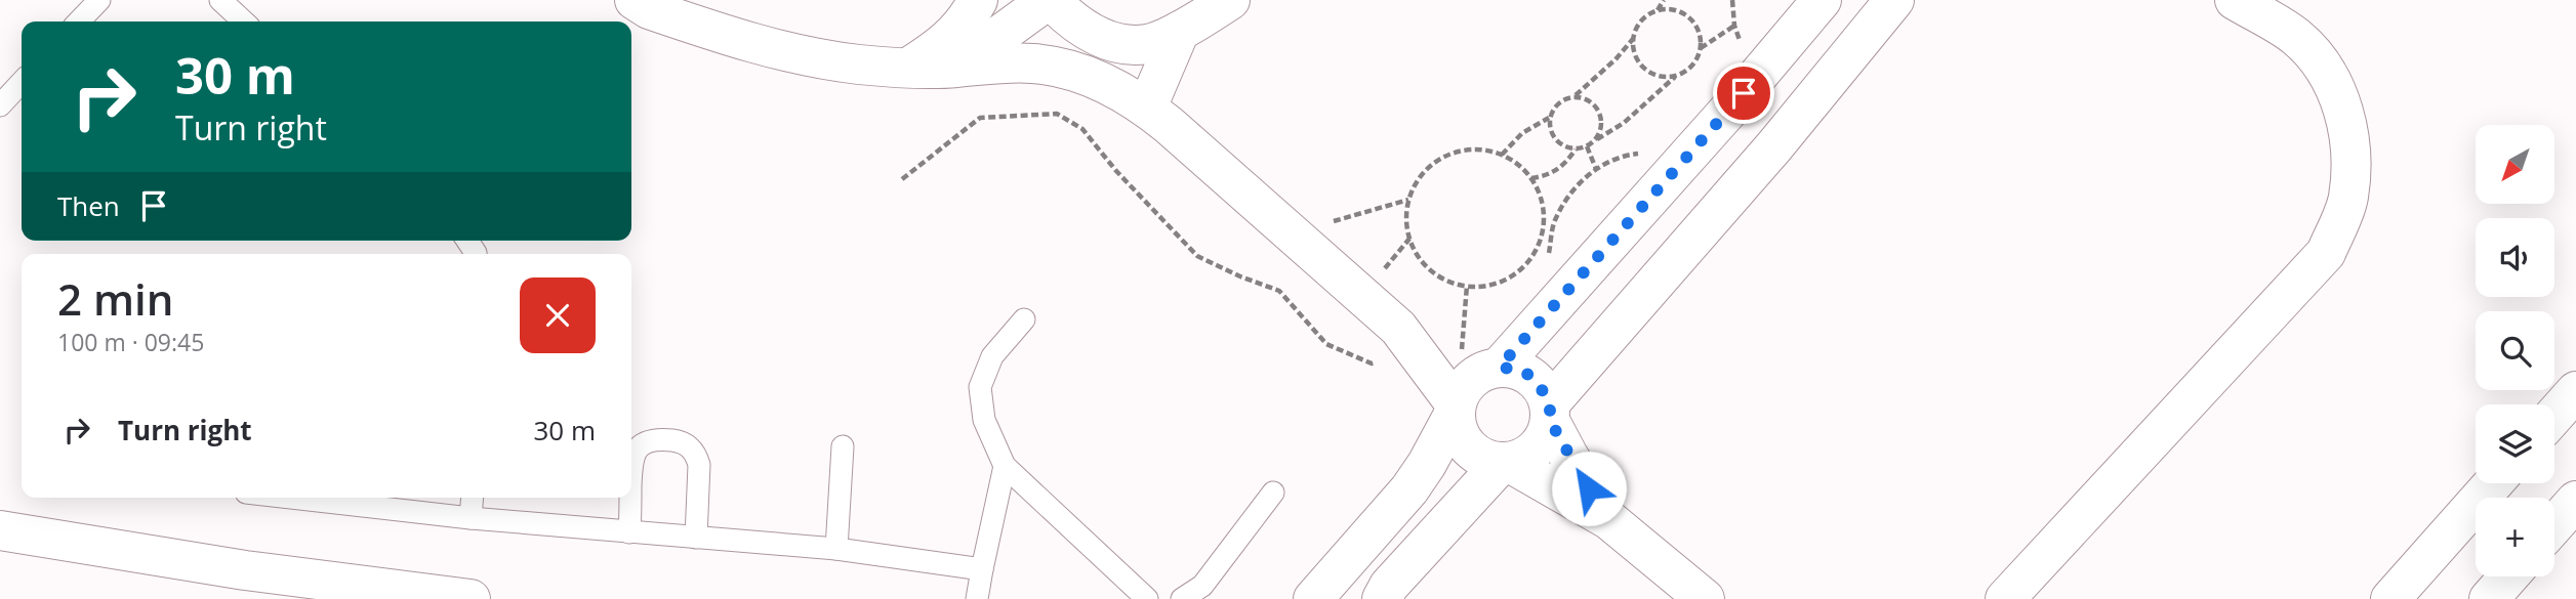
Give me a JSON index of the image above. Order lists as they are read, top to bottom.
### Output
{
  "north": "bottom left",
  "page": {
    "turn": ["30 m", "Turn right"],
    "map_buttons": "+",
    "then": "Then",
    "heading": ["2 min", "100 m · 09:45"],
    "list": [
      {
        "name": "Turn right",
        "value": "30 m"
      }
    ]
  }
}
